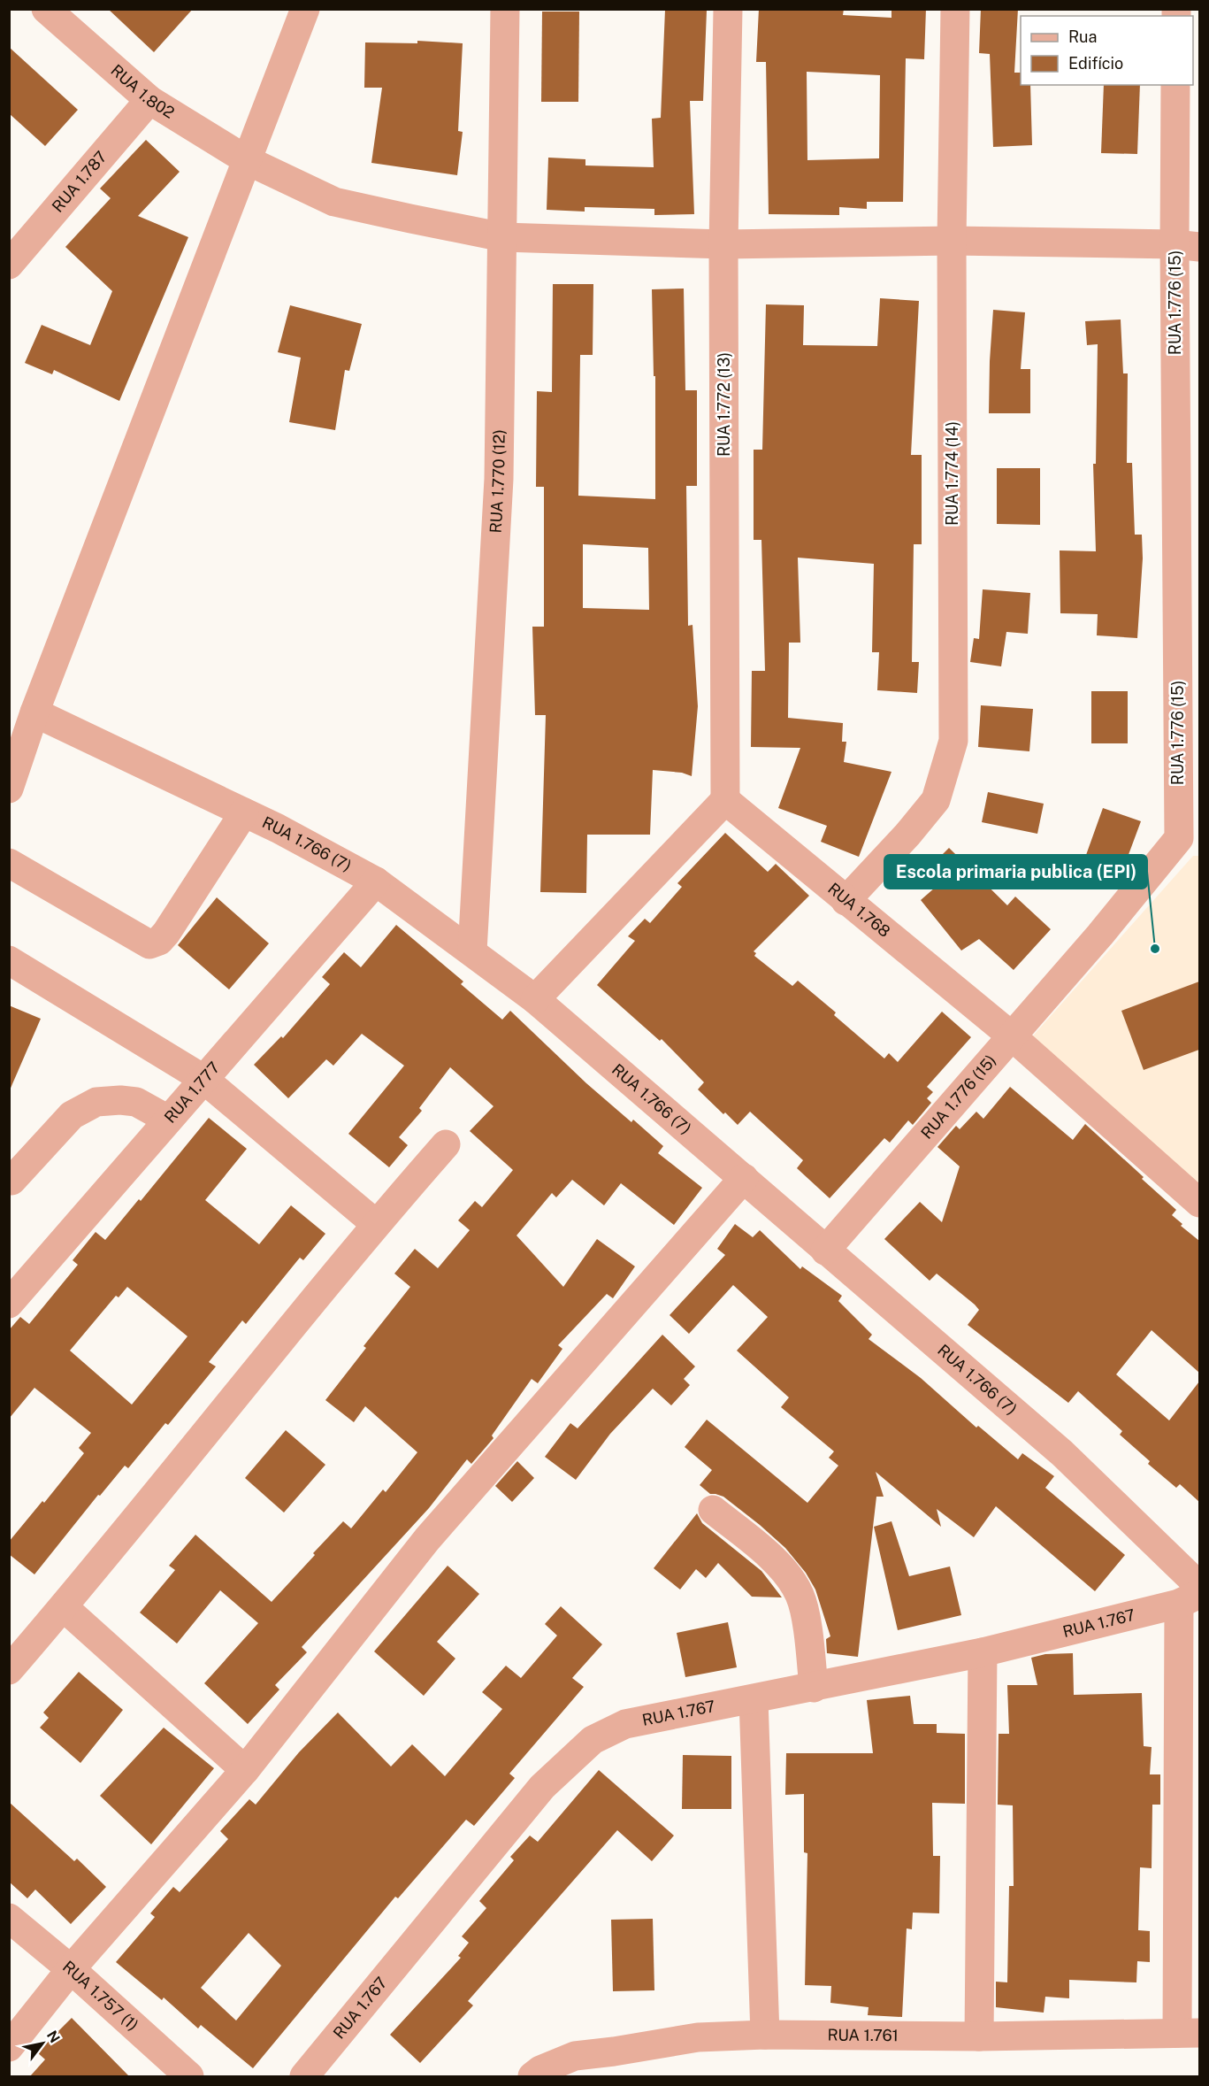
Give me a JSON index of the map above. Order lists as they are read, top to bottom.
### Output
{
  "streets": {
    "street": [
      "RUA 1.802",
      "RUA 1.787",
      "RUA 1.776 (15)",
      "RUA 1.772 (13)",
      "RUA 1.774 (14)",
      "RUA 1.770 (12)",
      "RUA 1.766 (7)",
      "RUA 1.768",
      "RUA 1.777",
      "RUA 1.767",
      "RUA 1.757 (1)",
      "RUA 1.761"
    ]
  },
  "crossings": [
    ["RUA 1.802", "RUA 1.787"],
    ["RUA 1.802", "RUA 1.776 (15)"],
    ["RUA 1.802", "RUA 1.772 (13)"],
    ["RUA 1.802", "RUA 1.774 (14)"],
    ["RUA 1.802", "RUA 1.770 (12)"],
    ["RUA 1.776 (15)", "RUA 1.766 (7)"],
    ["RUA 1.776 (15)", "RUA 1.768"],
    ["RUA 1.772 (13)", "RUA 1.768"],
    ["RUA 1.774 (14)", "RUA 1.768"],
    ["RUA 1.770 (12)", "RUA 1.766 (7)"],
    ["RUA 1.766 (7)", "RUA 1.777"],
    ["RUA 1.766 (7)", "RUA 1.767"]
  ],
  "places": ["Escola primaria publica (EPI)"],
  "legend": ["Rua", "Edifício"],
  "north": "top right"
}
